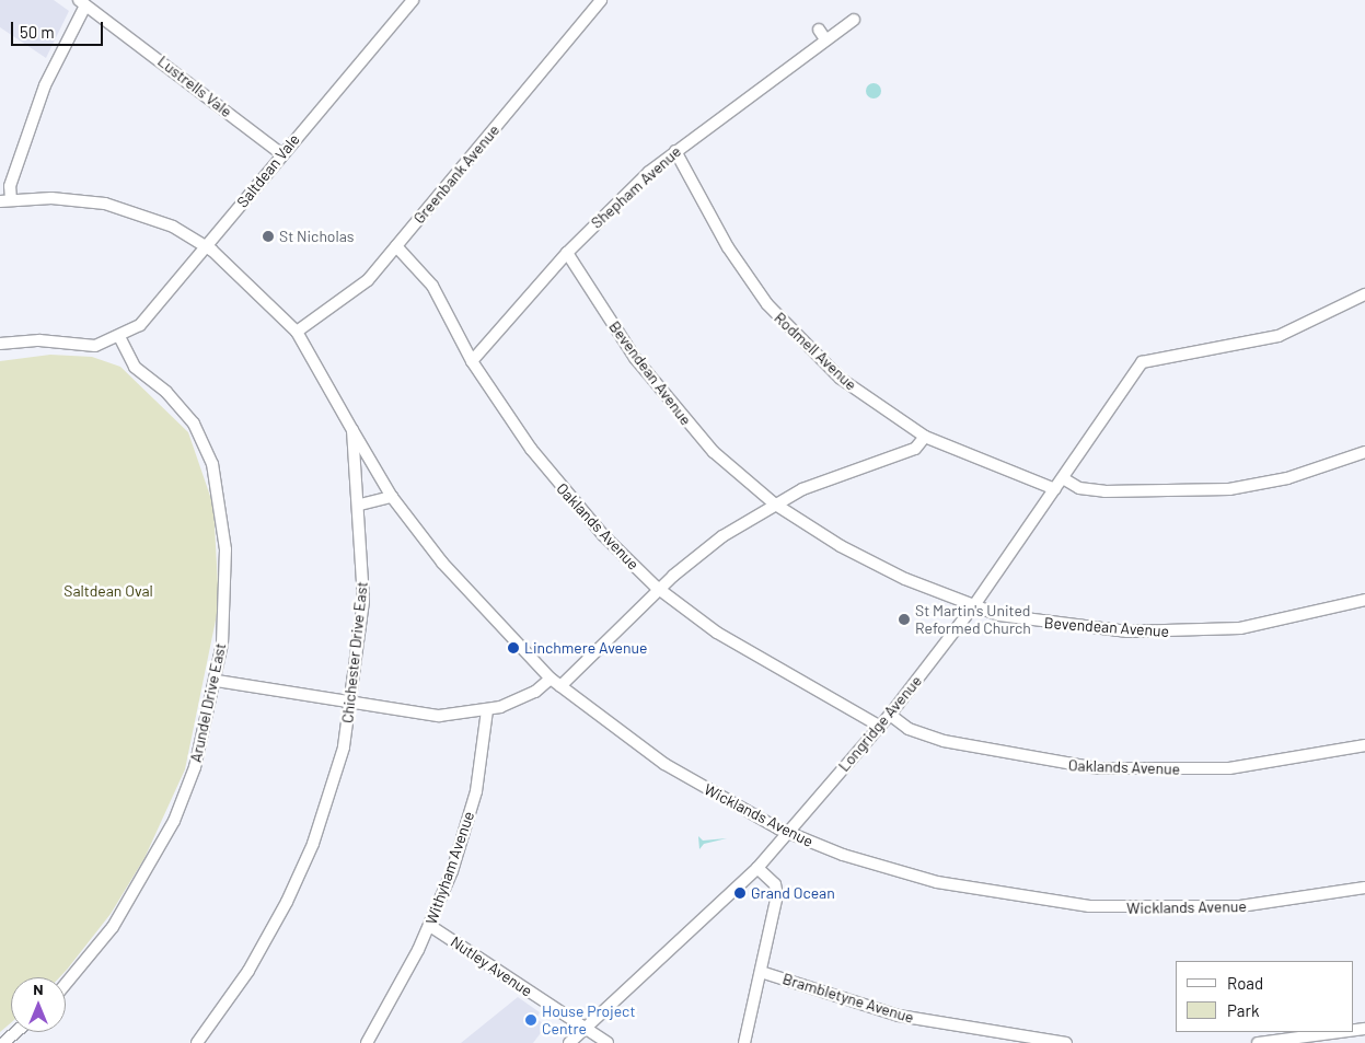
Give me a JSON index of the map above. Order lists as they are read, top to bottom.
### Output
{
  "streets": {
    "street": [
      "Lustrells Vale",
      "Saltdean Vale",
      "Greenbank Avenue",
      "Shepham Avenue",
      "Rodmell Avenue",
      "Bevendean Avenue",
      "Oaklands Avenue",
      "Chichester Drive East",
      "Arundel Drive East",
      "Longridge Avenue",
      "Wicklands Avenue",
      "Withyham Avenue",
      "Nutley Avenue",
      "Brambletyne Avenue"
    ]
  },
  "crossings": [
    ["Lustrells Vale", "Saltdean Vale"],
    ["Saltdean Vale", "Chichester Drive East"],
    ["Saltdean Vale", "Arundel Drive East"],
    ["Greenbank Avenue", "Oaklands Avenue"],
    ["Greenbank Avenue", "Chichester Drive East"],
    ["Shepham Avenue", "Rodmell Avenue"],
    ["Shepham Avenue", "Bevendean Avenue"],
    ["Shepham Avenue", "Oaklands Avenue"],
    ["Rodmell Avenue", "Longridge Avenue"],
    ["Bevendean Avenue", "Longridge Avenue"],
    ["Oaklands Avenue", "Longridge Avenue"],
    ["Chichester Drive East", "Wicklands Avenue"],
    ["Longridge Avenue", "Wicklands Avenue"],
    ["Longridge Avenue", "Nutley Avenue"],
    ["Withyham Avenue", "Nutley Avenue"]
  ],
  "parks": ["Saltdean Oval"],
  "places": [
    "St Nicholas",
    "St Martin's United Reformed Church",
    "Linchmere Avenue",
    "Grand Ocean",
    "House Project Centre"
  ],
  "legend": ["Road", "Park"],
  "scale_bar": "50 m",
  "north": "top"
}
